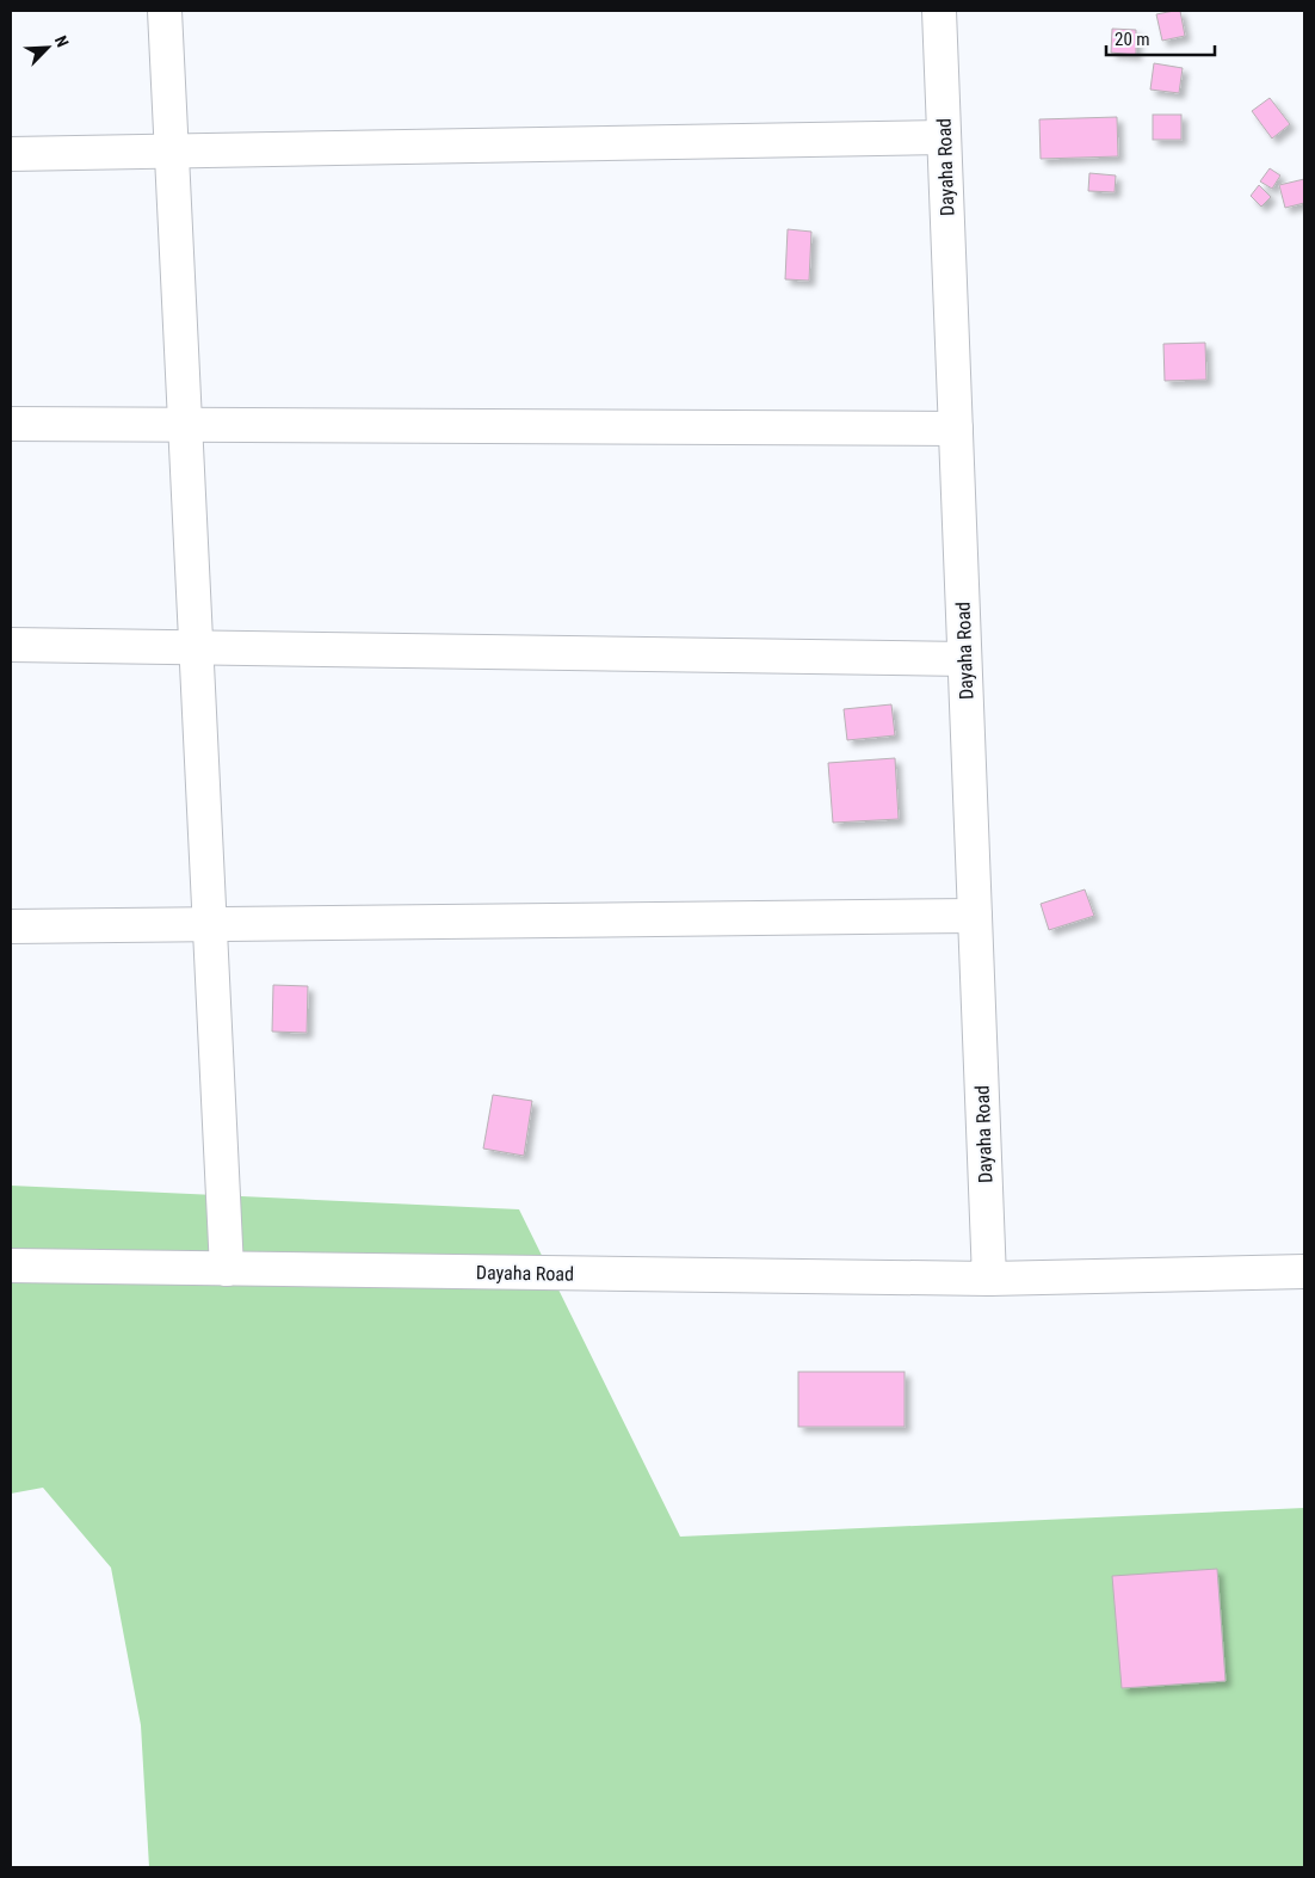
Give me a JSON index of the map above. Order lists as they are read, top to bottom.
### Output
{
  "streets": {
    "street": ["Dayaha Road"]
  },
  "scale_bar": "20 m",
  "north": "top right"
}
